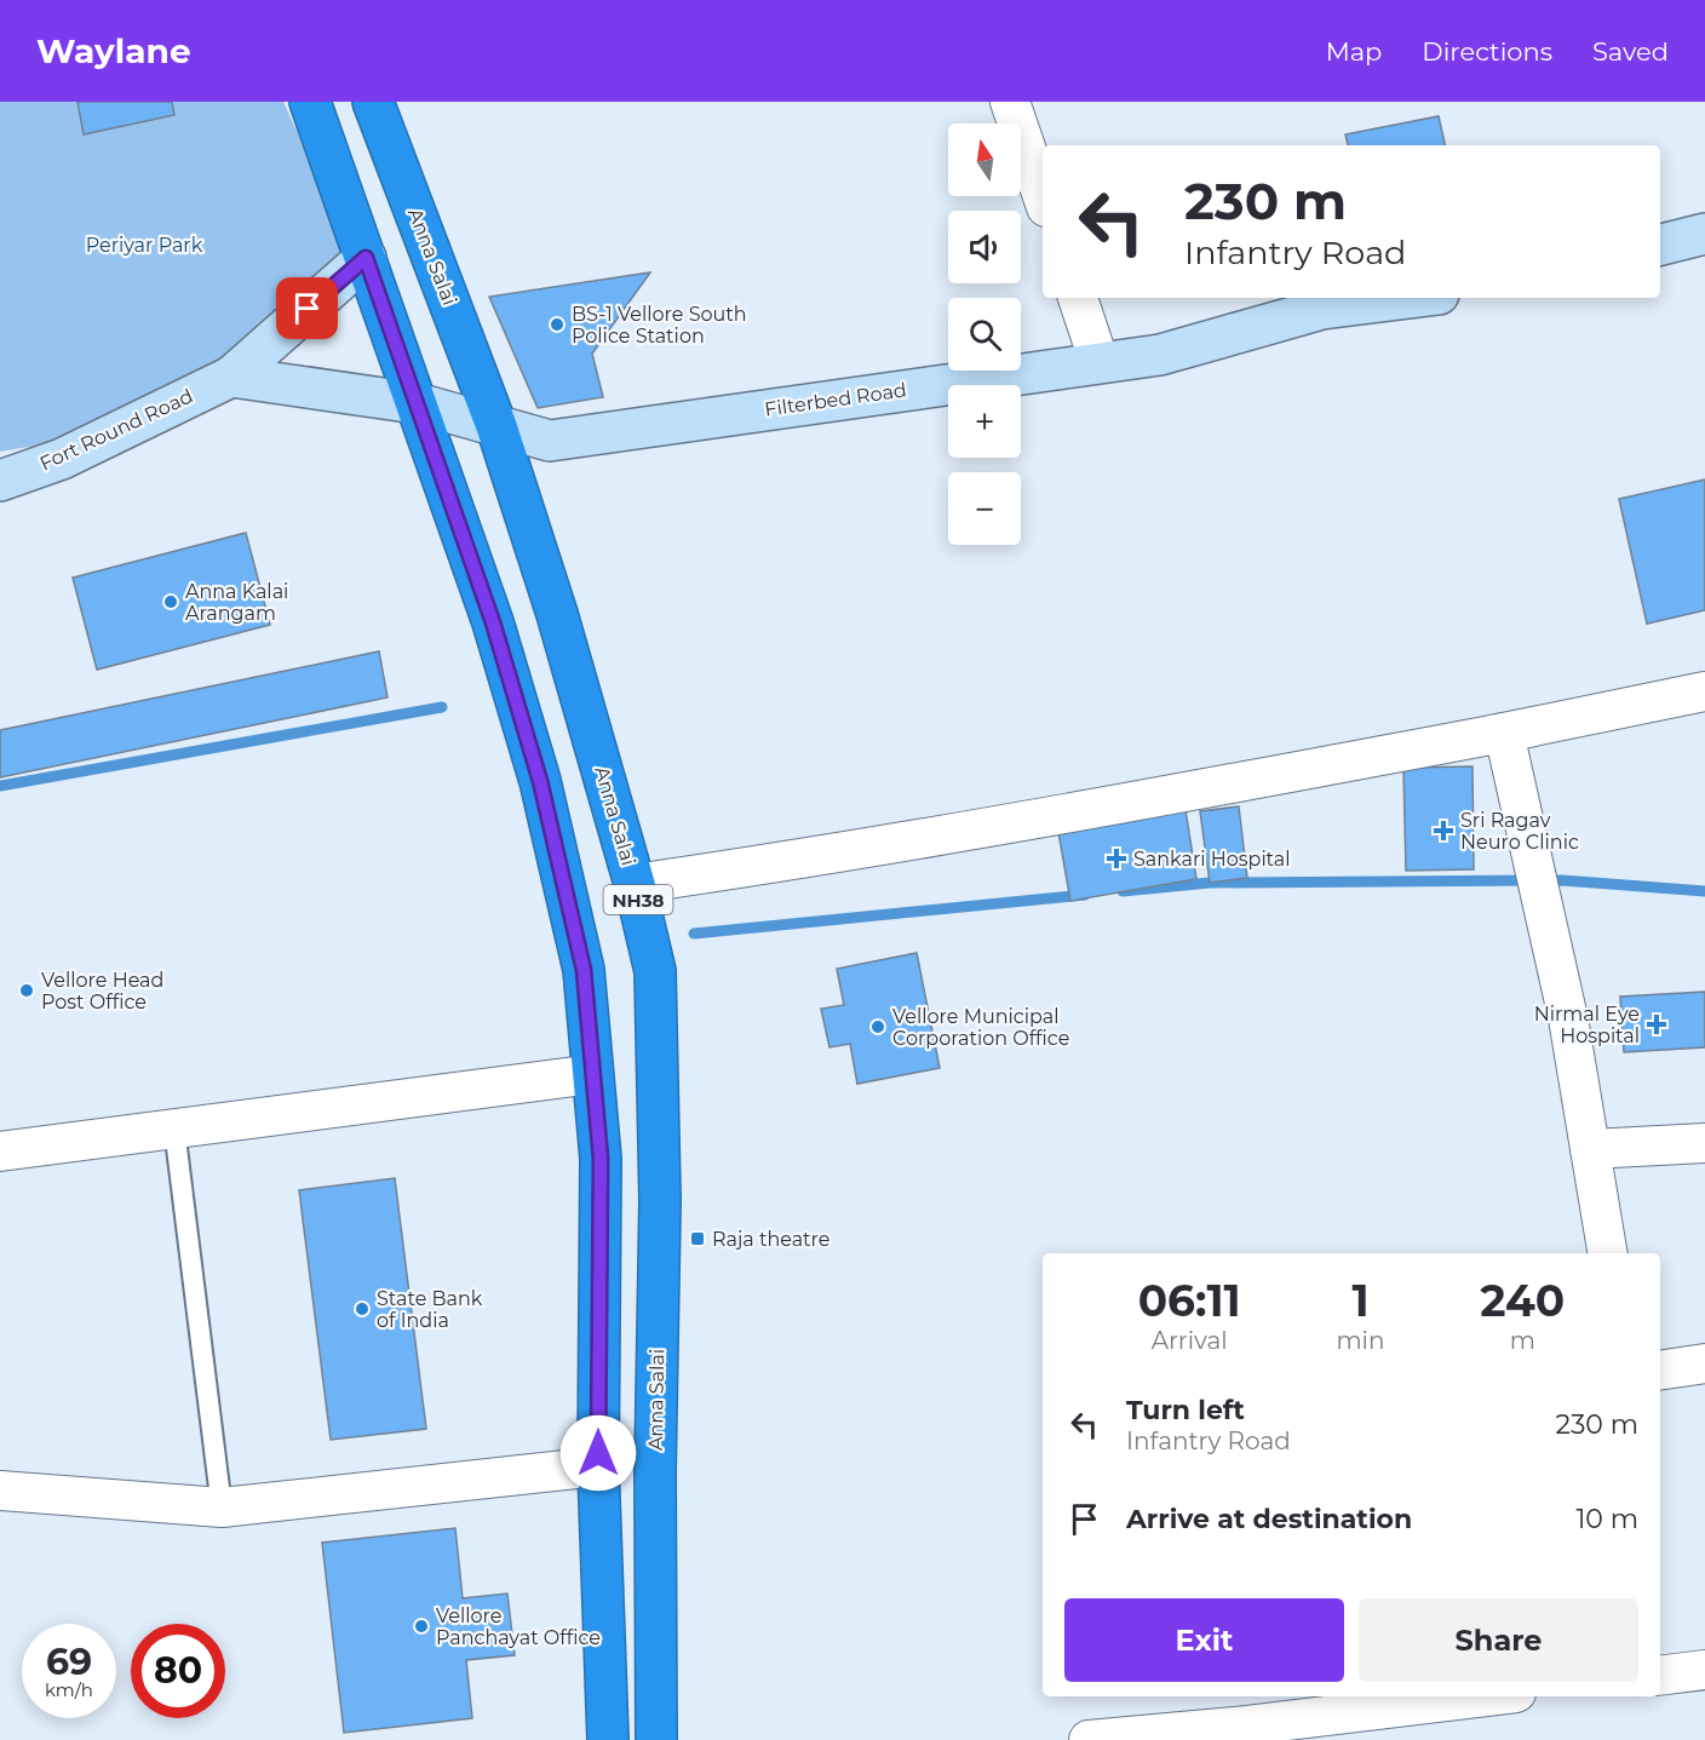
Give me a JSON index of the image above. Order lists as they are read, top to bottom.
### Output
{
  "streets": {
    "highway": ["Anna Salai", "NH38"],
    "main road": ["Filterbed Road", "Fort Round Road"]
  },
  "crossings": [
    ["Anna Salai", "Filterbed Road"],
    ["Filterbed Road", "Fort Round Road"]
  ],
  "parks": ["Periyar Park"],
  "places": {
    "other": [
      "BS-1 Vellore South Police Station",
      "Anna Kalai Arangam",
      "Vellore Head Post Office",
      "Vellore Municipal Corporation Office",
      "State Bank of India",
      "Vellore Panchayat Office"
    ],
    "health": ["Sri Ragav Neuro Clinic", "Sankari Hospital", "Nirmal Eye Hospital"],
    "transit": ["Raja theatre"]
  },
  "north": "top",
  "page": {
    "header": "Waylane",
    "nav": ["Map", "Directions", "Saved"],
    "map_buttons": ["+", "−"],
    "turn": ["230 m", "Infantry Road"],
    "eta": [
      "06:11",
      "Arrival",
      "1",
      "min",
      "240",
      "m"
    ],
    "list": [
      {
        "name": "Turn left",
        "note": "Infantry Road",
        "value": "230 m"
      },
      {
        "name": "Arrive at destination",
        "value": "10 m"
      }
    ],
    "buttons": ["Exit", "Share"],
    "speed": "69 km/h",
    "limit": "80"
  }
}
